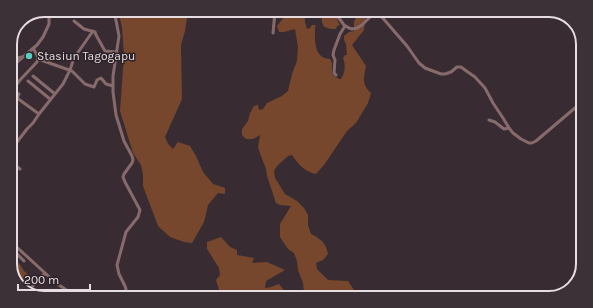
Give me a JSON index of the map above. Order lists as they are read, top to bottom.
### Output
{
  "places": ["Stasiun Tagogapu"],
  "scale_bar": "200 m"
}
